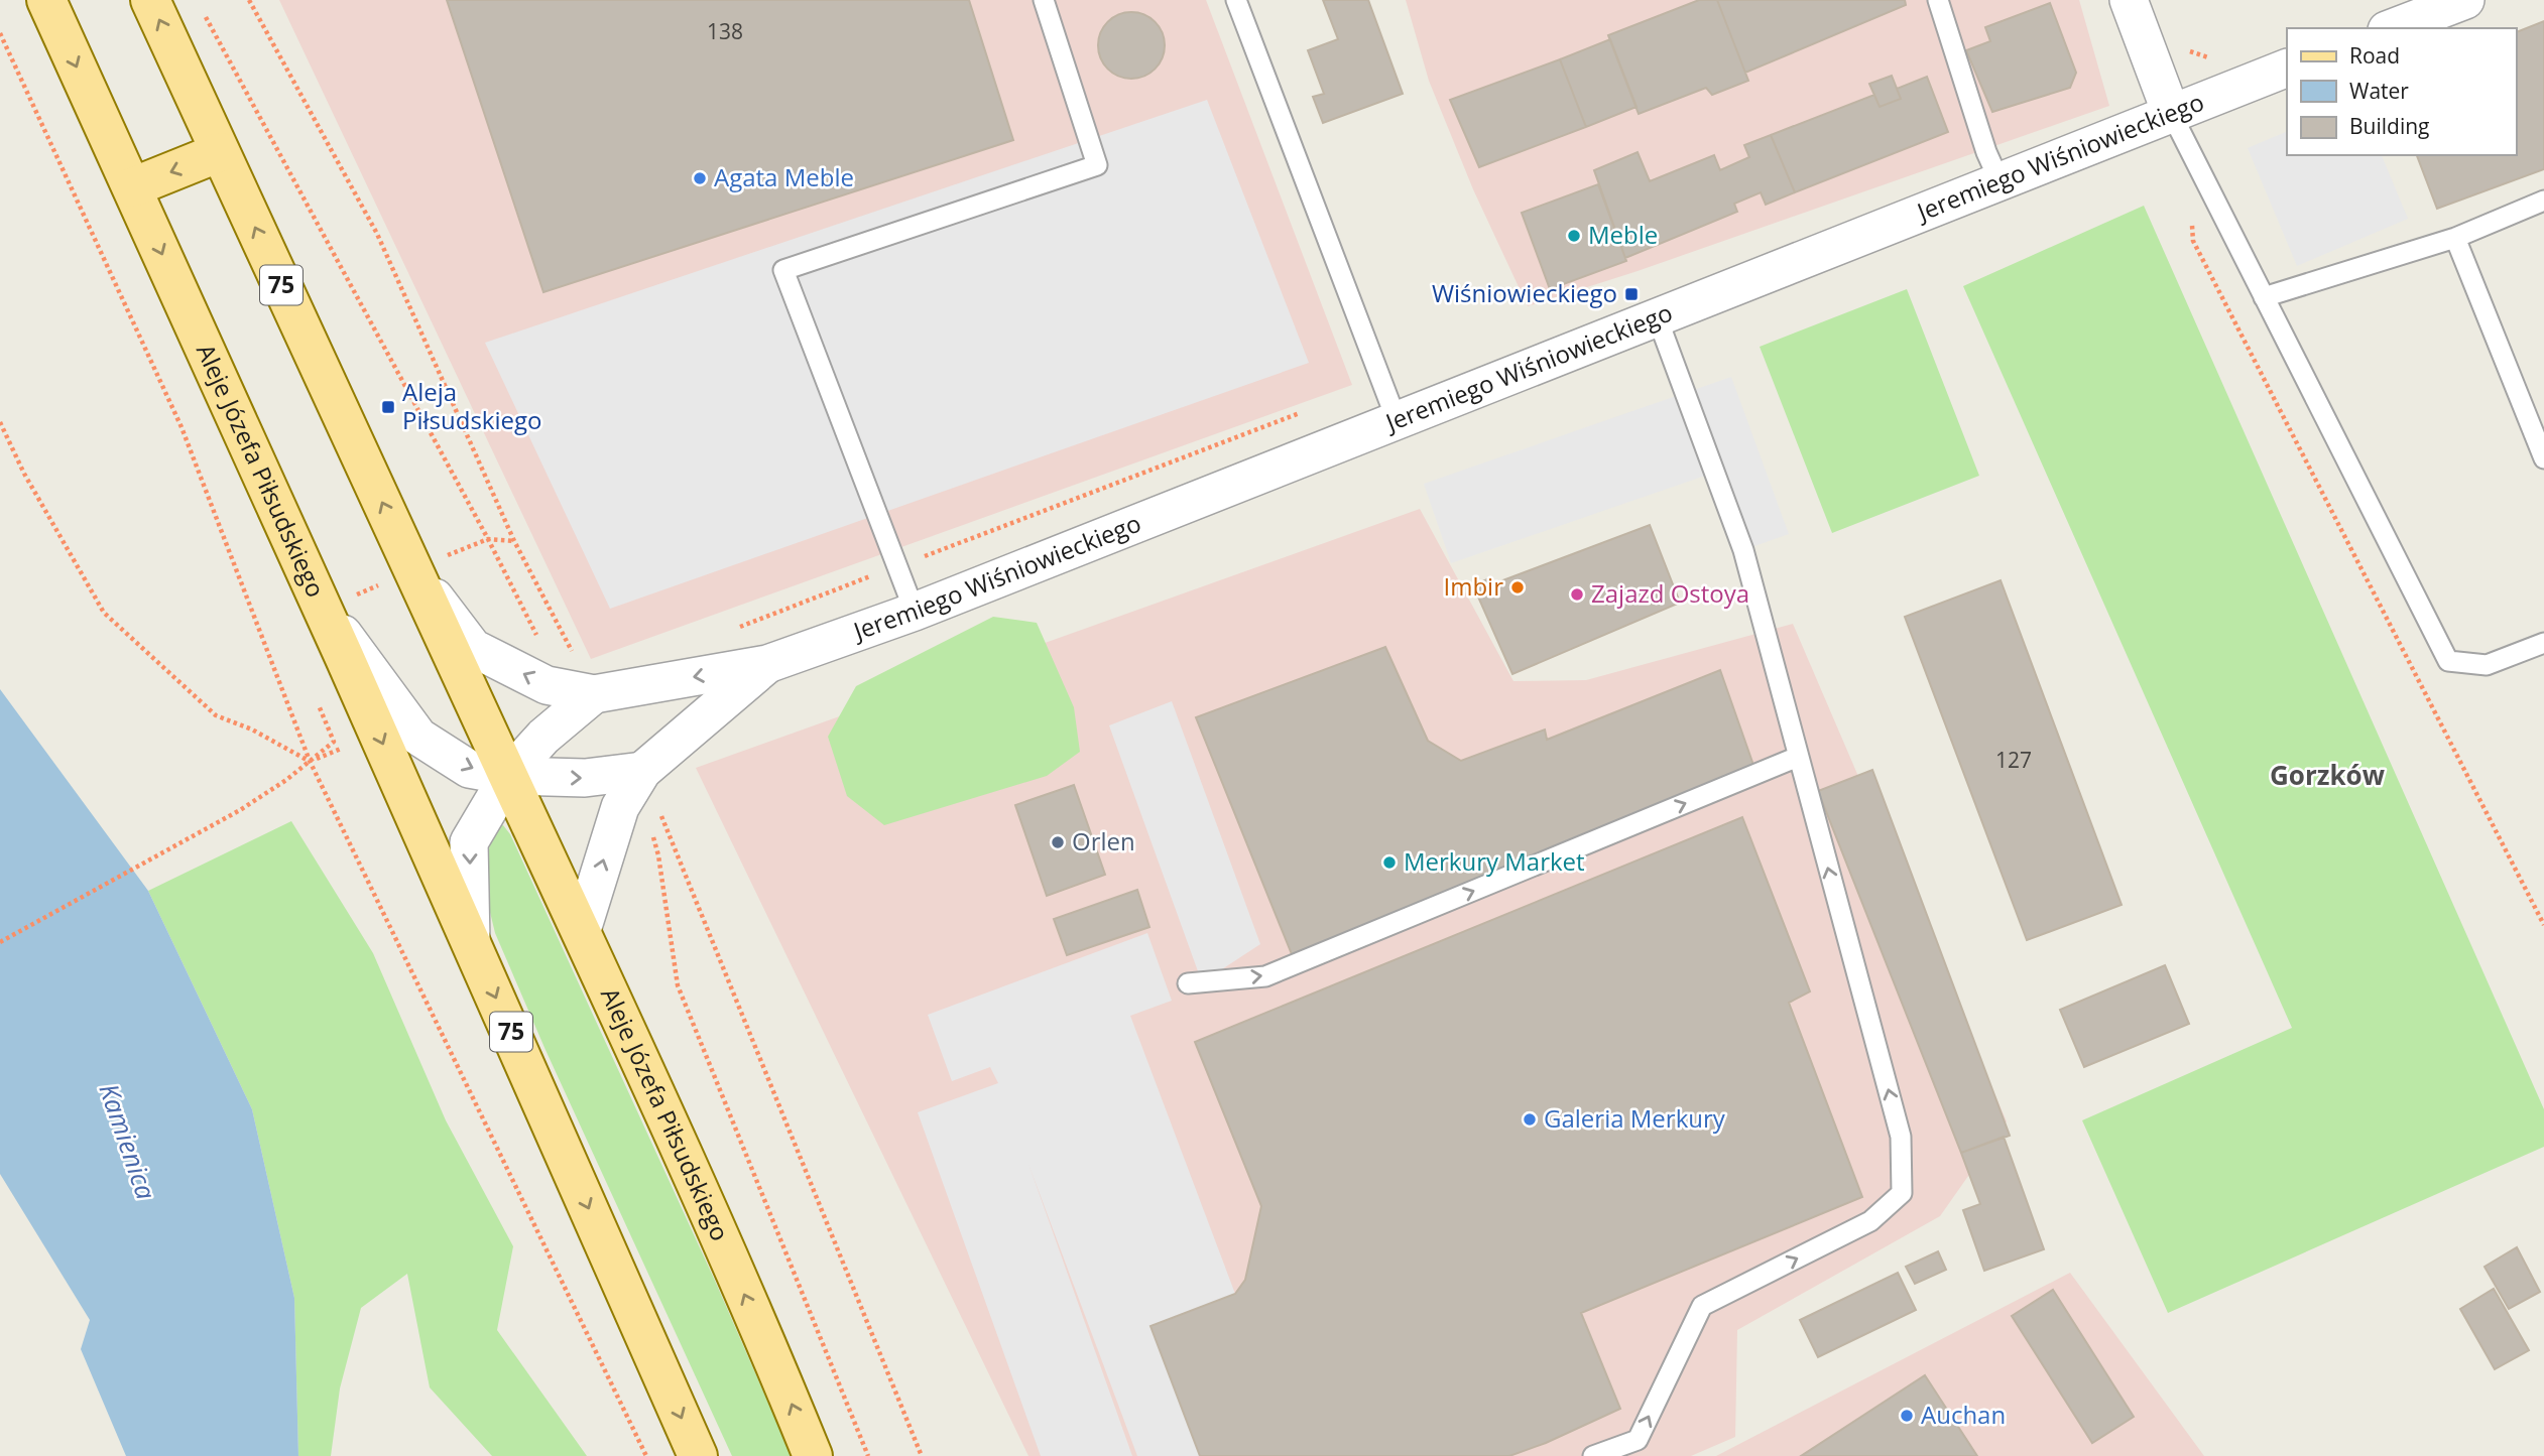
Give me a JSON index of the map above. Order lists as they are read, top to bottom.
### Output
{
  "streets": {
    "main road": ["75", "Aleje Józefa Piłsudskiego"],
    "street": ["Jeremiego Wiśniowieckiego"]
  },
  "crossings": [
    ["Jeremiego Wiśniowieckiego", "Aleje Józefa Piłsudskiego"]
  ],
  "districts": ["Gorzków"],
  "water": ["Kamienica"],
  "places": {
    "other": [
      "Agata Meble",
      "Meble",
      "Imbir",
      "Zajazd Ostoya",
      "Orlen",
      "Merkury Market",
      "Galeria Merkury",
      "Auchan"
    ],
    "transit": ["Wiśniowieckiego", "Aleja Piłsudskiego"]
  },
  "house_numbers": ["138", "127"],
  "legend": ["Road", "Water", "Building"]
}
